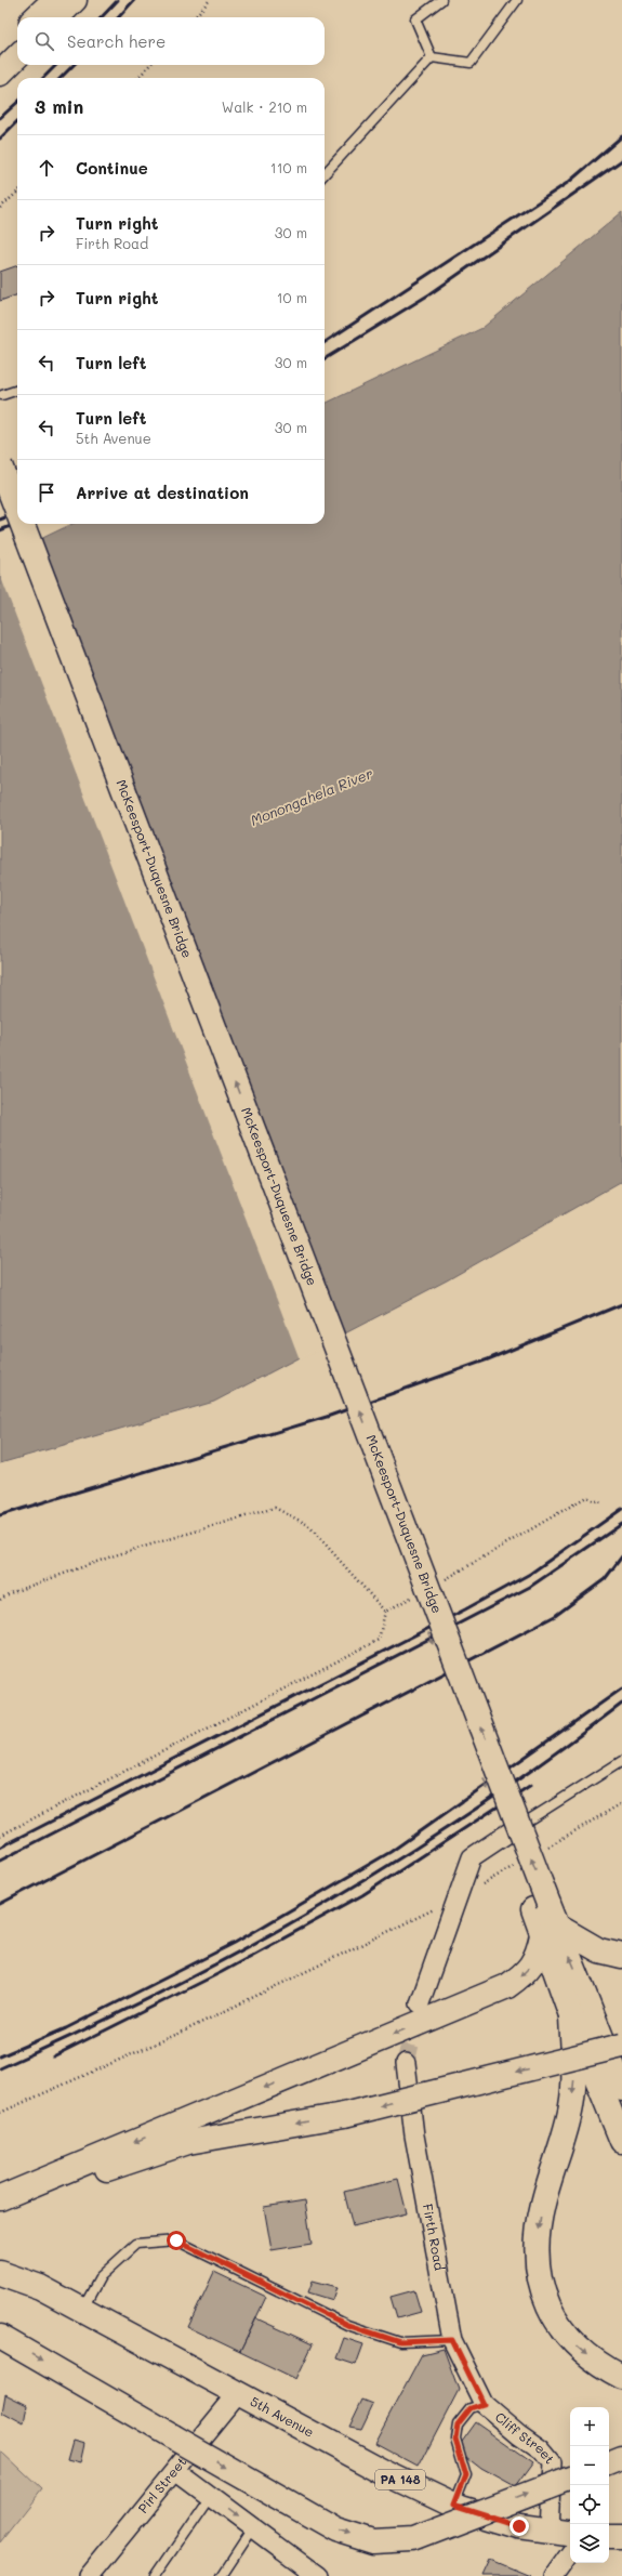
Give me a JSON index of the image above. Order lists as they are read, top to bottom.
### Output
{
  "streets": {
    "main road": ["McKeesport-Duquesne Bridge", "5th Avenue", "PA 148"],
    "street": ["Firth Road", "Cliff Street", "Pirl Street"]
  },
  "crossings": [
    ["Firth Road", "Cliff Street"],
    ["5th Avenue", "Cliff Street"],
    ["5th Avenue", "Pirl Street"]
  ],
  "water": ["Monongahela River"],
  "page": {
    "search": "Search here",
    "heading": ["3 min", "Walk · 210 m"],
    "list": [
      ["Continue", "110 m"],
      ["Turn right", "Firth Road", "30 m"],
      ["Turn right", "10 m"],
      ["Turn left", "30 m"],
      ["Turn left", "5th Avenue", "30 m"],
      "Arrive at destination"
    ],
    "map_buttons": ["+", "−"]
  }
}
